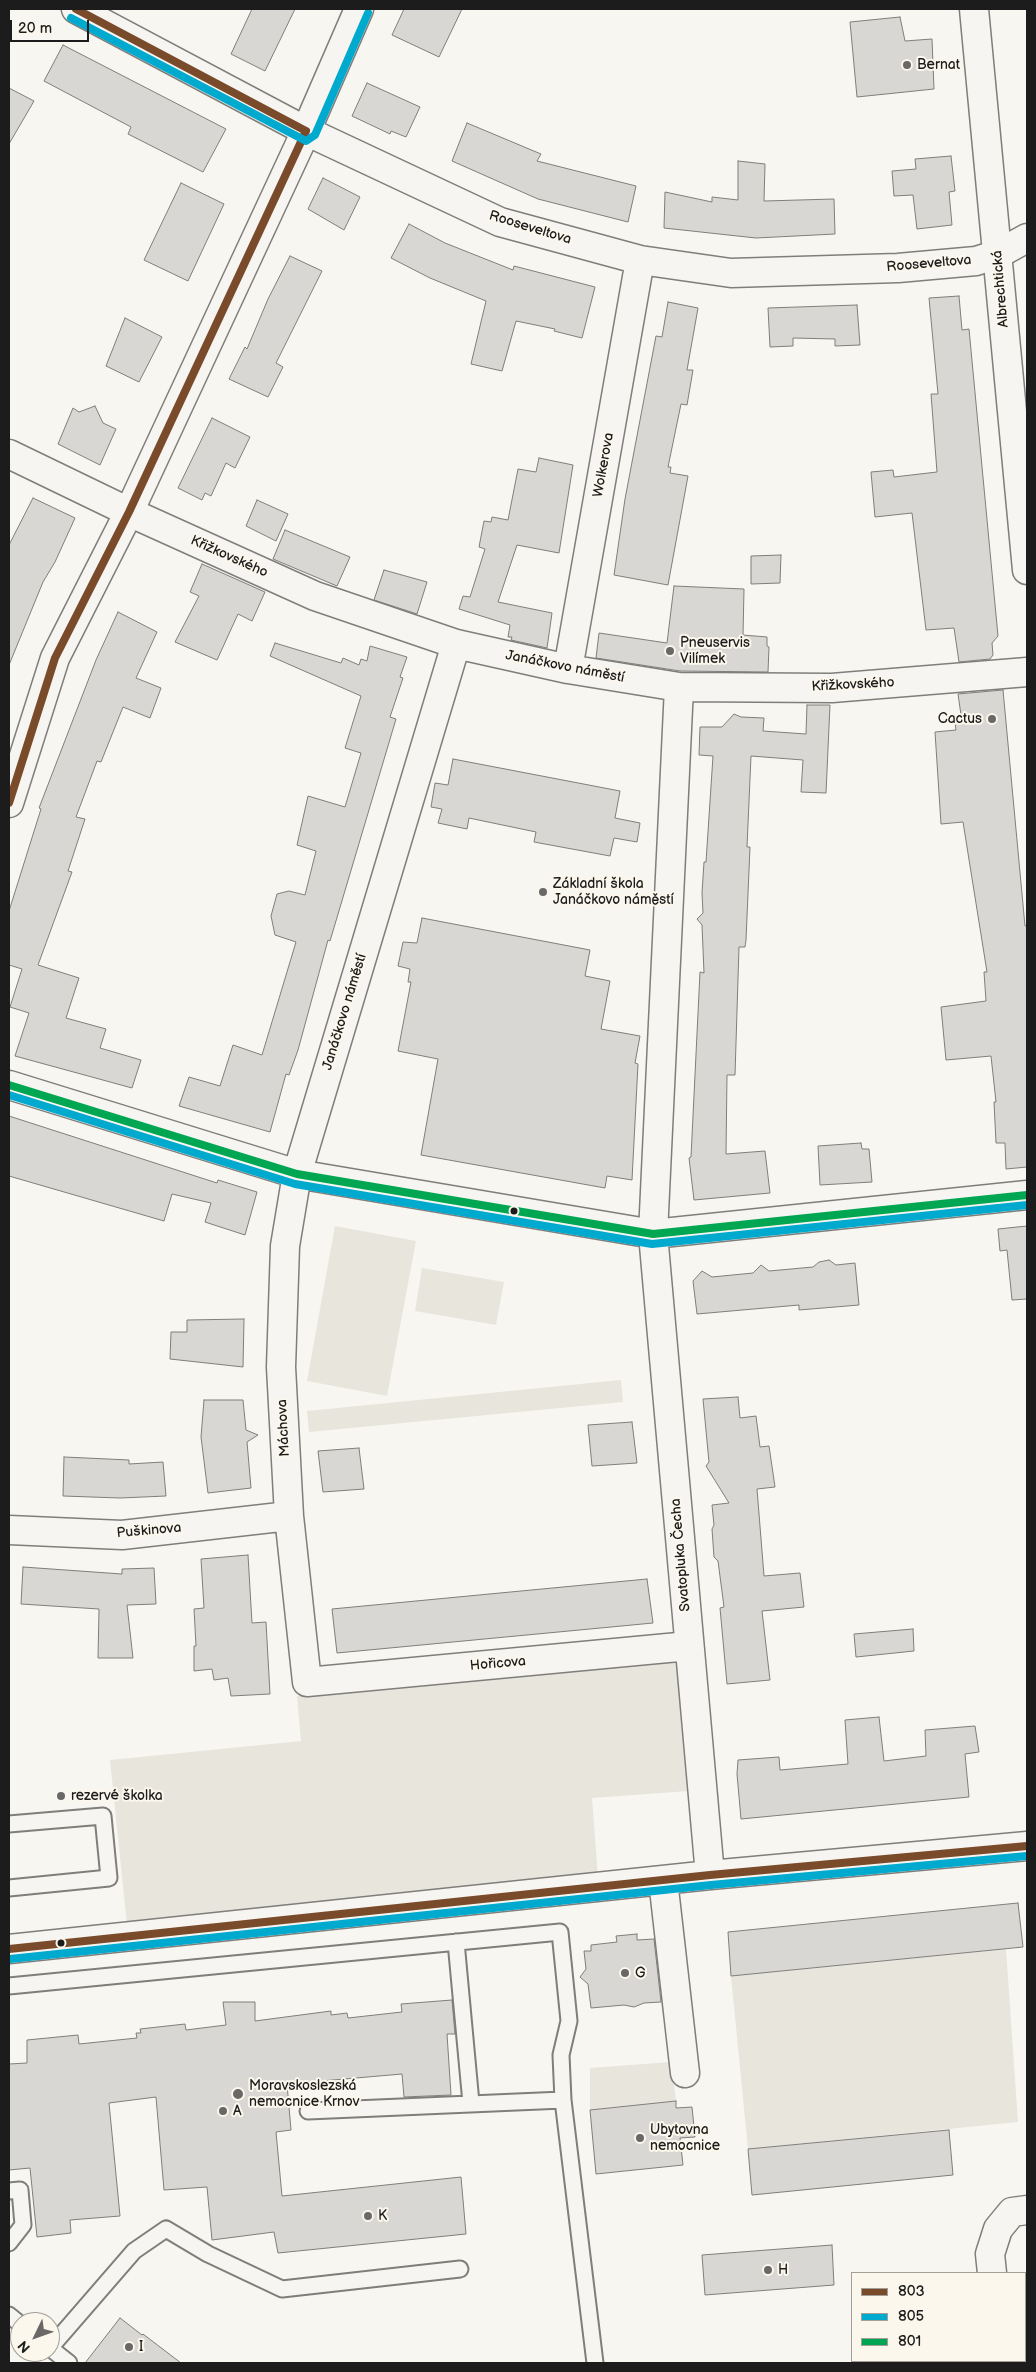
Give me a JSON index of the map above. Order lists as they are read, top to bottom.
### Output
{
  "streets": {
    "street": [
      "Rooseveltova",
      "Albrechtická",
      "Wolkerova",
      "Křižkovského",
      "Janáčkovo náměstí",
      "Máchova",
      "Puškinova",
      "Svatopluka Čecha",
      "Hořicova"
    ]
  },
  "crossings": [
    ["Rooseveltova", "Albrechtická"],
    ["Rooseveltova", "Wolkerova"],
    ["Wolkerova", "Janáčkovo náměstí"],
    ["Křižkovského", "Janáčkovo náměstí"],
    ["Janáčkovo náměstí", "Máchova"],
    ["Máchova", "Puškinova"],
    ["Máchova", "Hořicova"],
    ["Svatopluka Čecha", "Hořicova"]
  ],
  "places": [
    "Bernat",
    "Pneuservis Vilímek",
    "Cactus",
    "Základní škola Janáčkovo náměstí",
    "rezervé školka",
    "G",
    "Moravskoslezská nemocnice Krnov",
    "A",
    "Ubytovna nemocnice",
    "K",
    "H",
    "I"
  ],
  "lines": ["transit line 803", "transit line 805", "transit line 801"],
  "legend": ["803", "805", "801"],
  "scale_bar": "20 m",
  "north": "bottom left"
}
